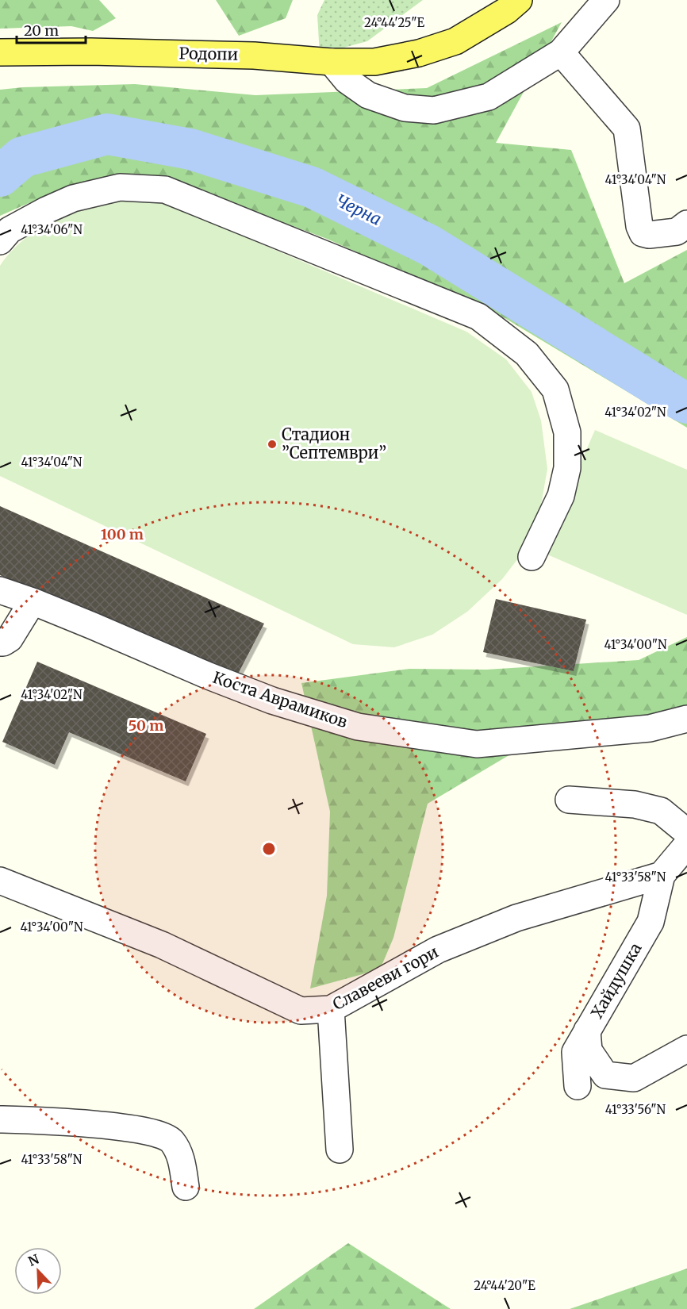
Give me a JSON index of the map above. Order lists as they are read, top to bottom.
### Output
{
  "streets": {
    "main road": ["Родопи"],
    "street": ["Коста Аврамиков", "Славееви гори", "Хайдушка"]
  },
  "crossings": [
    ["Славееви гори", "Хайдушка"]
  ],
  "water": ["Черна"],
  "places": ["Стадион ”Септември”"],
  "scale_bar": "20 m",
  "north": "top left",
  "coordinates": [
    "24°44'25\"E",
    "41°34'04\"N",
    "41°34'06\"N",
    "41°34'02\"N",
    "41°34'00\"N",
    "41°33'58\"N",
    "41°33'56\"N",
    "24°44'20\"E"
  ],
  "rings": ["100 m", "50 m"]
}
